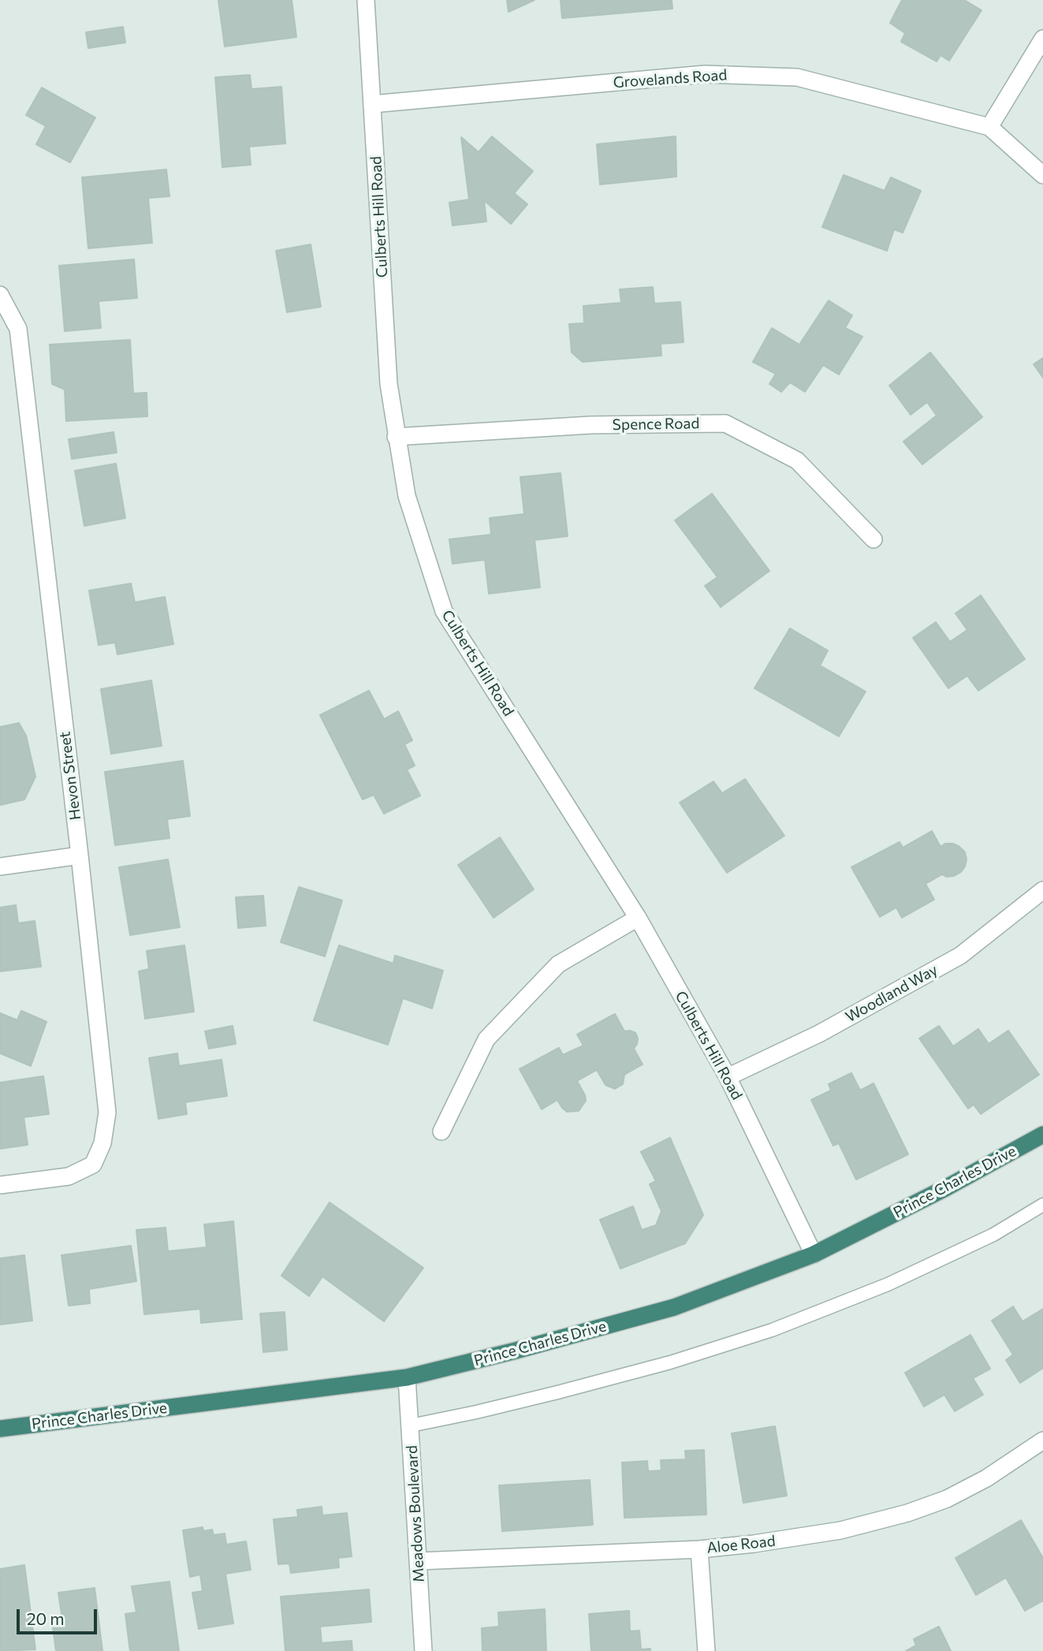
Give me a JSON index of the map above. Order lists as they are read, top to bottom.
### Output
{
  "streets": {
    "highway": ["Prince Charles Drive"],
    "street": [
      "Grovelands Road",
      "Culberts Hill Road",
      "Spence Road",
      "Hevon Street",
      "Woodland Way",
      "Meadows Boulevard",
      "Aloe Road"
    ]
  },
  "crossings": [
    ["Grovelands Road", "Culberts Hill Road"],
    ["Culberts Hill Road", "Spence Road"],
    ["Culberts Hill Road", "Woodland Way"],
    ["Culberts Hill Road", "Prince Charles Drive"],
    ["Prince Charles Drive", "Meadows Boulevard"],
    ["Meadows Boulevard", "Aloe Road"]
  ],
  "scale_bar": "20 m"
}
